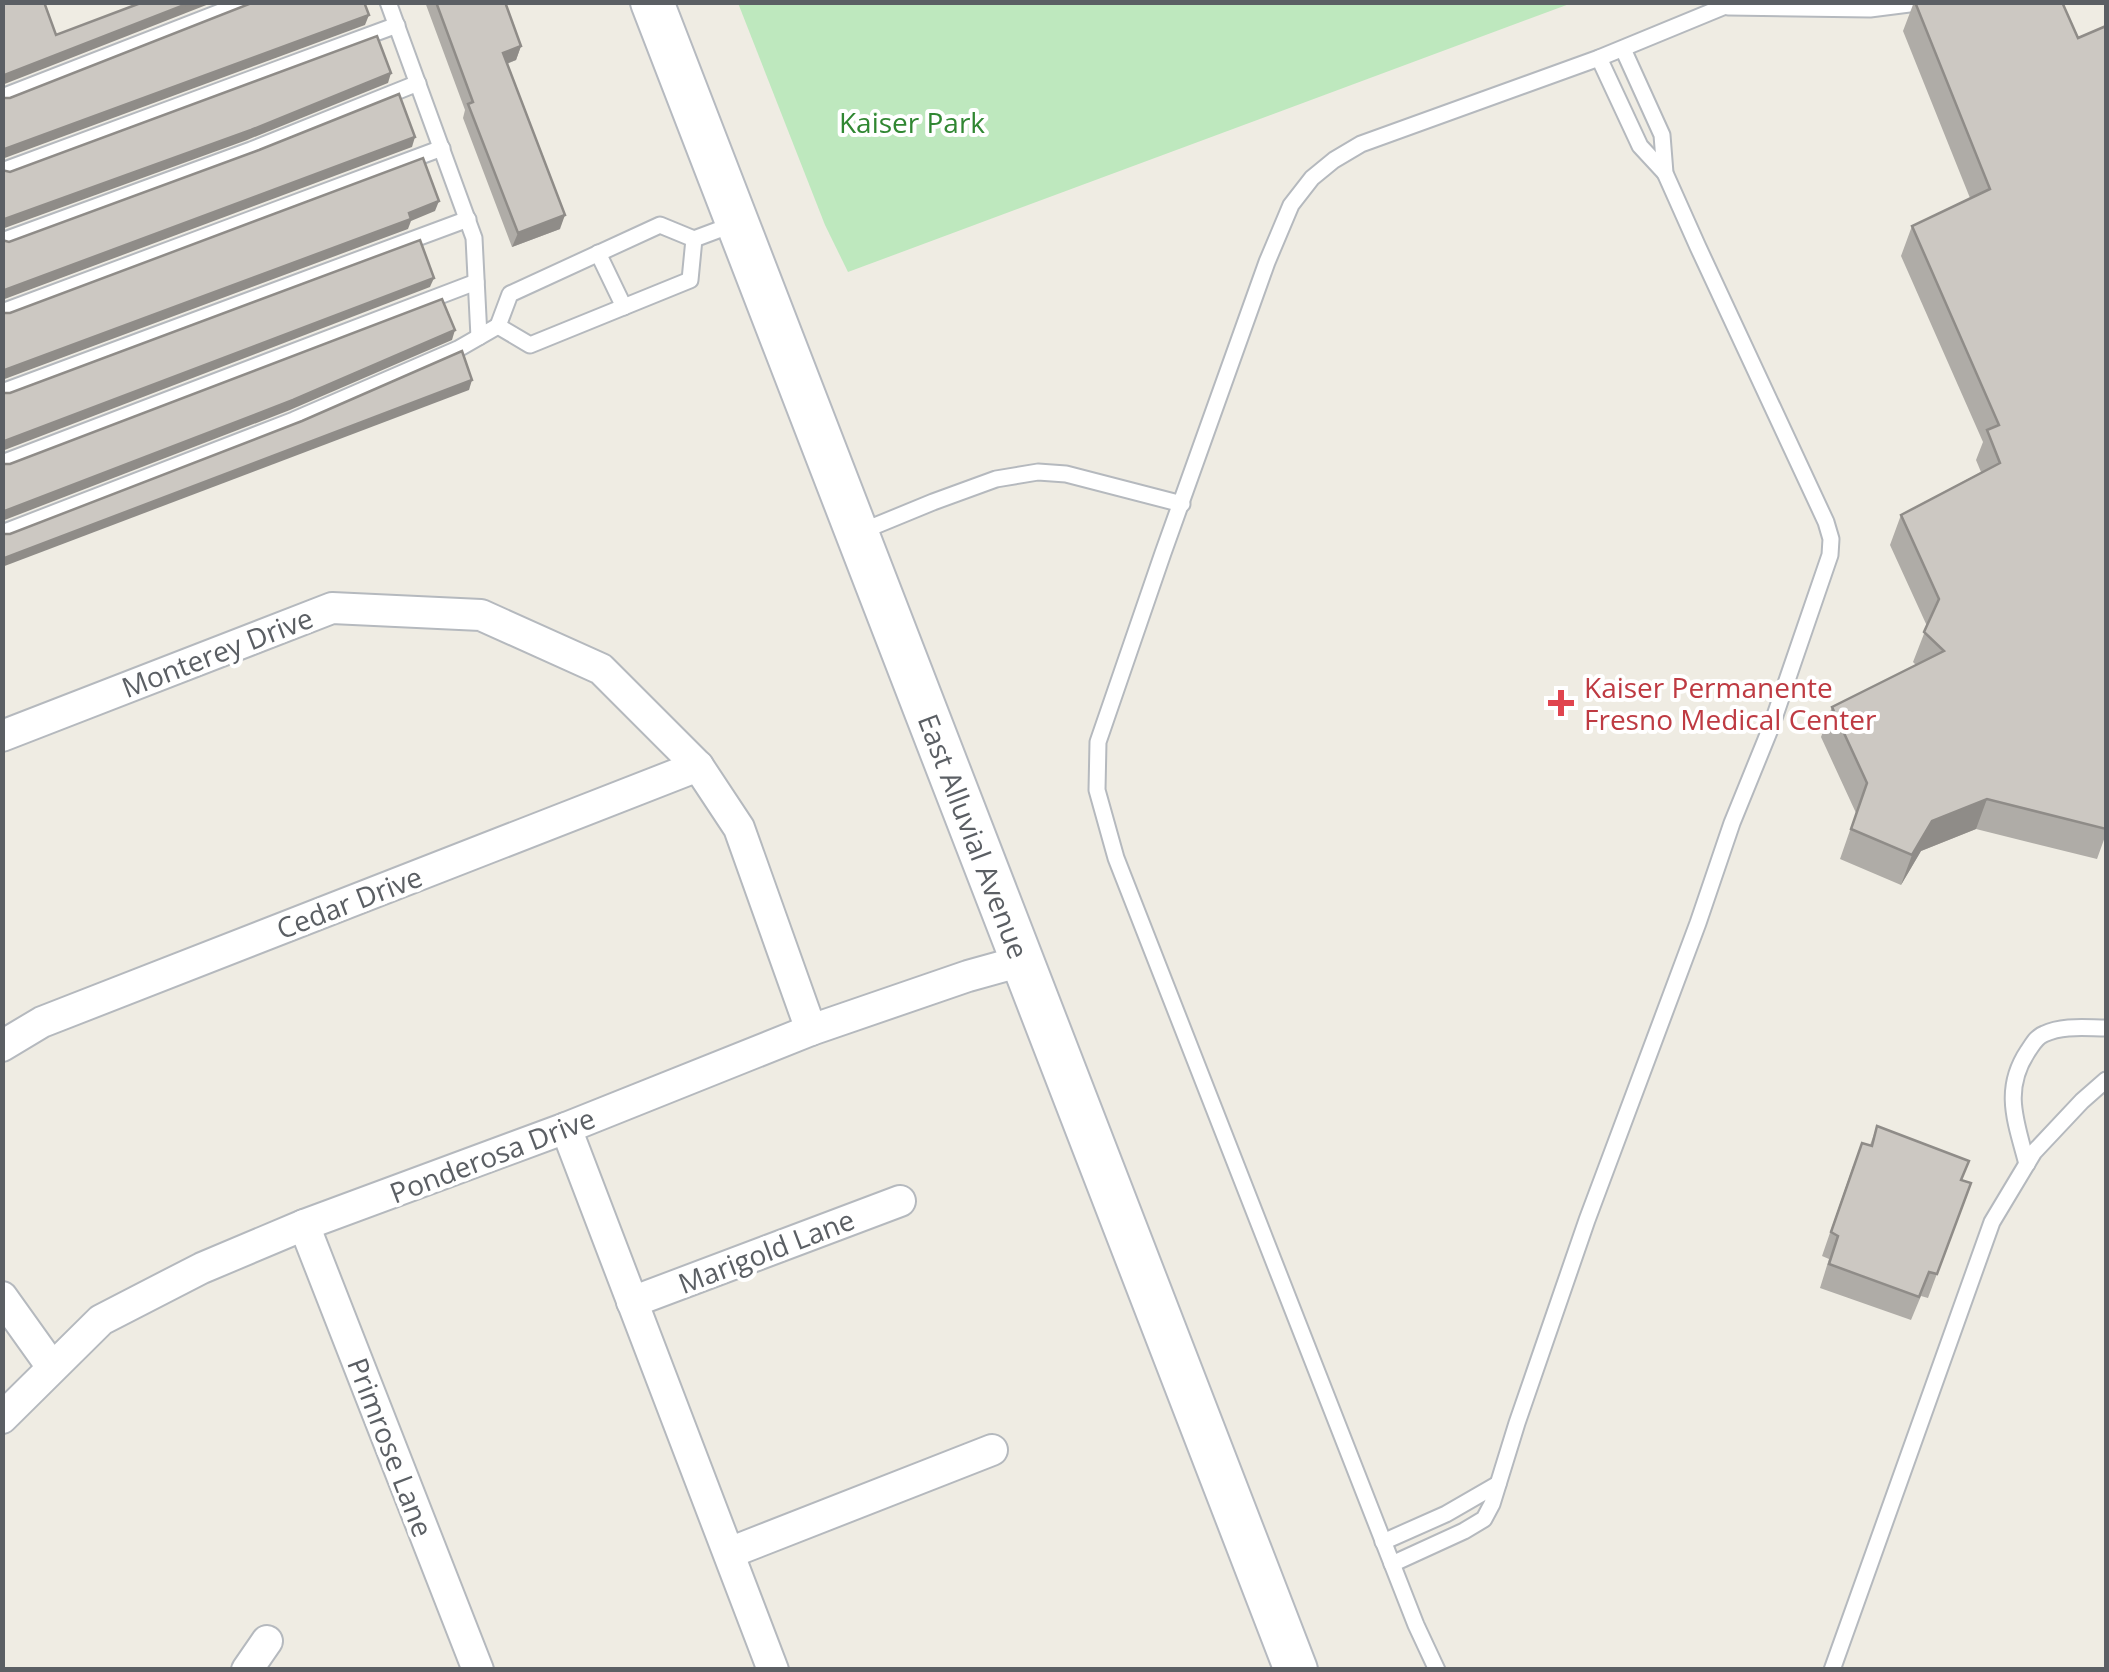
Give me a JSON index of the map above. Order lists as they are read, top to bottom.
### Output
{
  "streets": {
    "main road": ["East Alluvial Avenue"],
    "street": [
      "Monterey Drive",
      "Cedar Drive",
      "Ponderosa Drive",
      "Marigold Lane",
      "Primrose Lane"
    ]
  },
  "crossings": [
    ["Monterey Drive", "Cedar Drive"],
    ["Monterey Drive", "Ponderosa Drive"],
    ["East Alluvial Avenue", "Ponderosa Drive"],
    ["Ponderosa Drive", "Primrose Lane"]
  ],
  "parks": ["Kaiser Park"],
  "places": {
    "health": ["Kaiser Permanente Fresno Medical Center"]
  }
}
